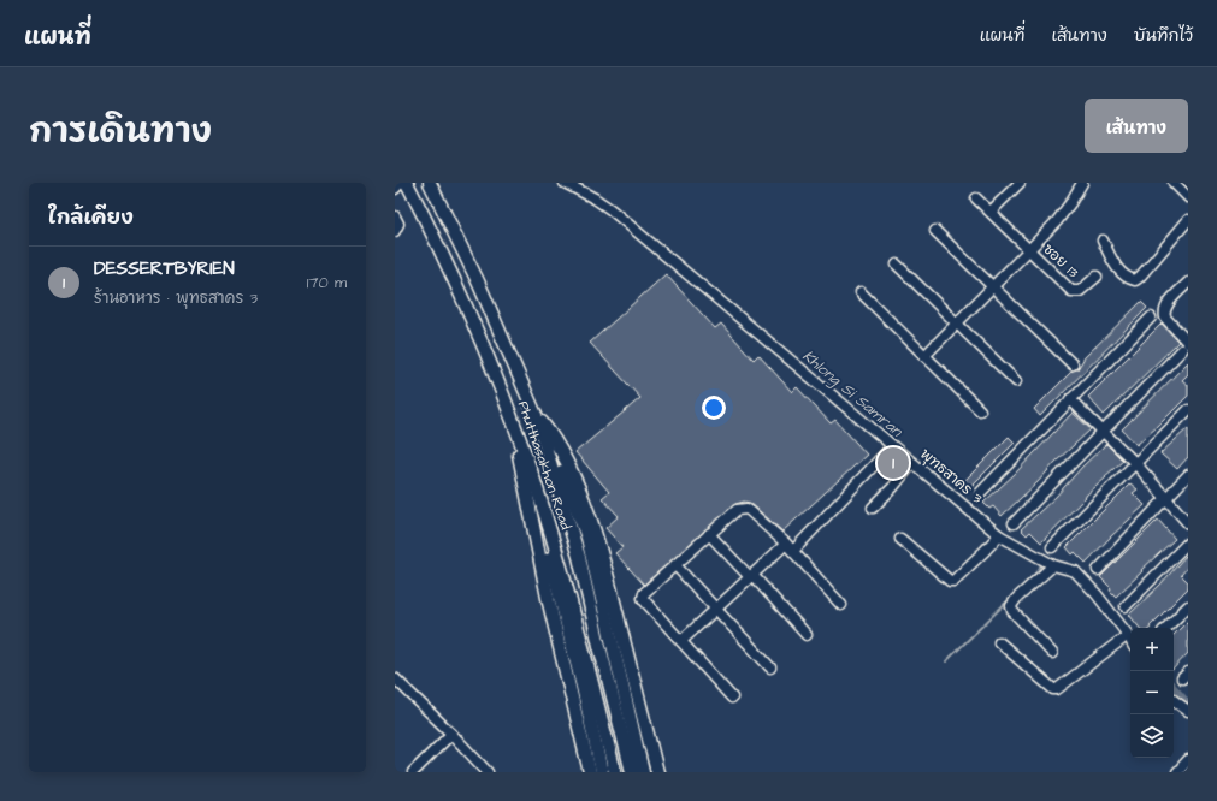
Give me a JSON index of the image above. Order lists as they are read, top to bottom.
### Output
{
  "streets": {
    "main road": ["Phutthasakhon Road"],
    "street": ["ซอย 13", "พุทธสาคร 3"]
  },
  "water": ["Khlong Si Samran"],
  "page": {
    "header": "แผนที่",
    "nav": ["แผนที่", "เส้นทาง", "บันทึกไว้"],
    "title": "การเดินทาง",
    "buttons": "เส้นทาง",
    "heading": "ใกล้เคียง",
    "list": [
      {
        "mark": "1",
        "name": "DESSERTBYRIEN",
        "note": "ร้านอาหาร · พุทธสาคร 3",
        "value": "170 m"
      }
    ],
    "pins": "1",
    "map_buttons": ["+", "−"]
  }
}
